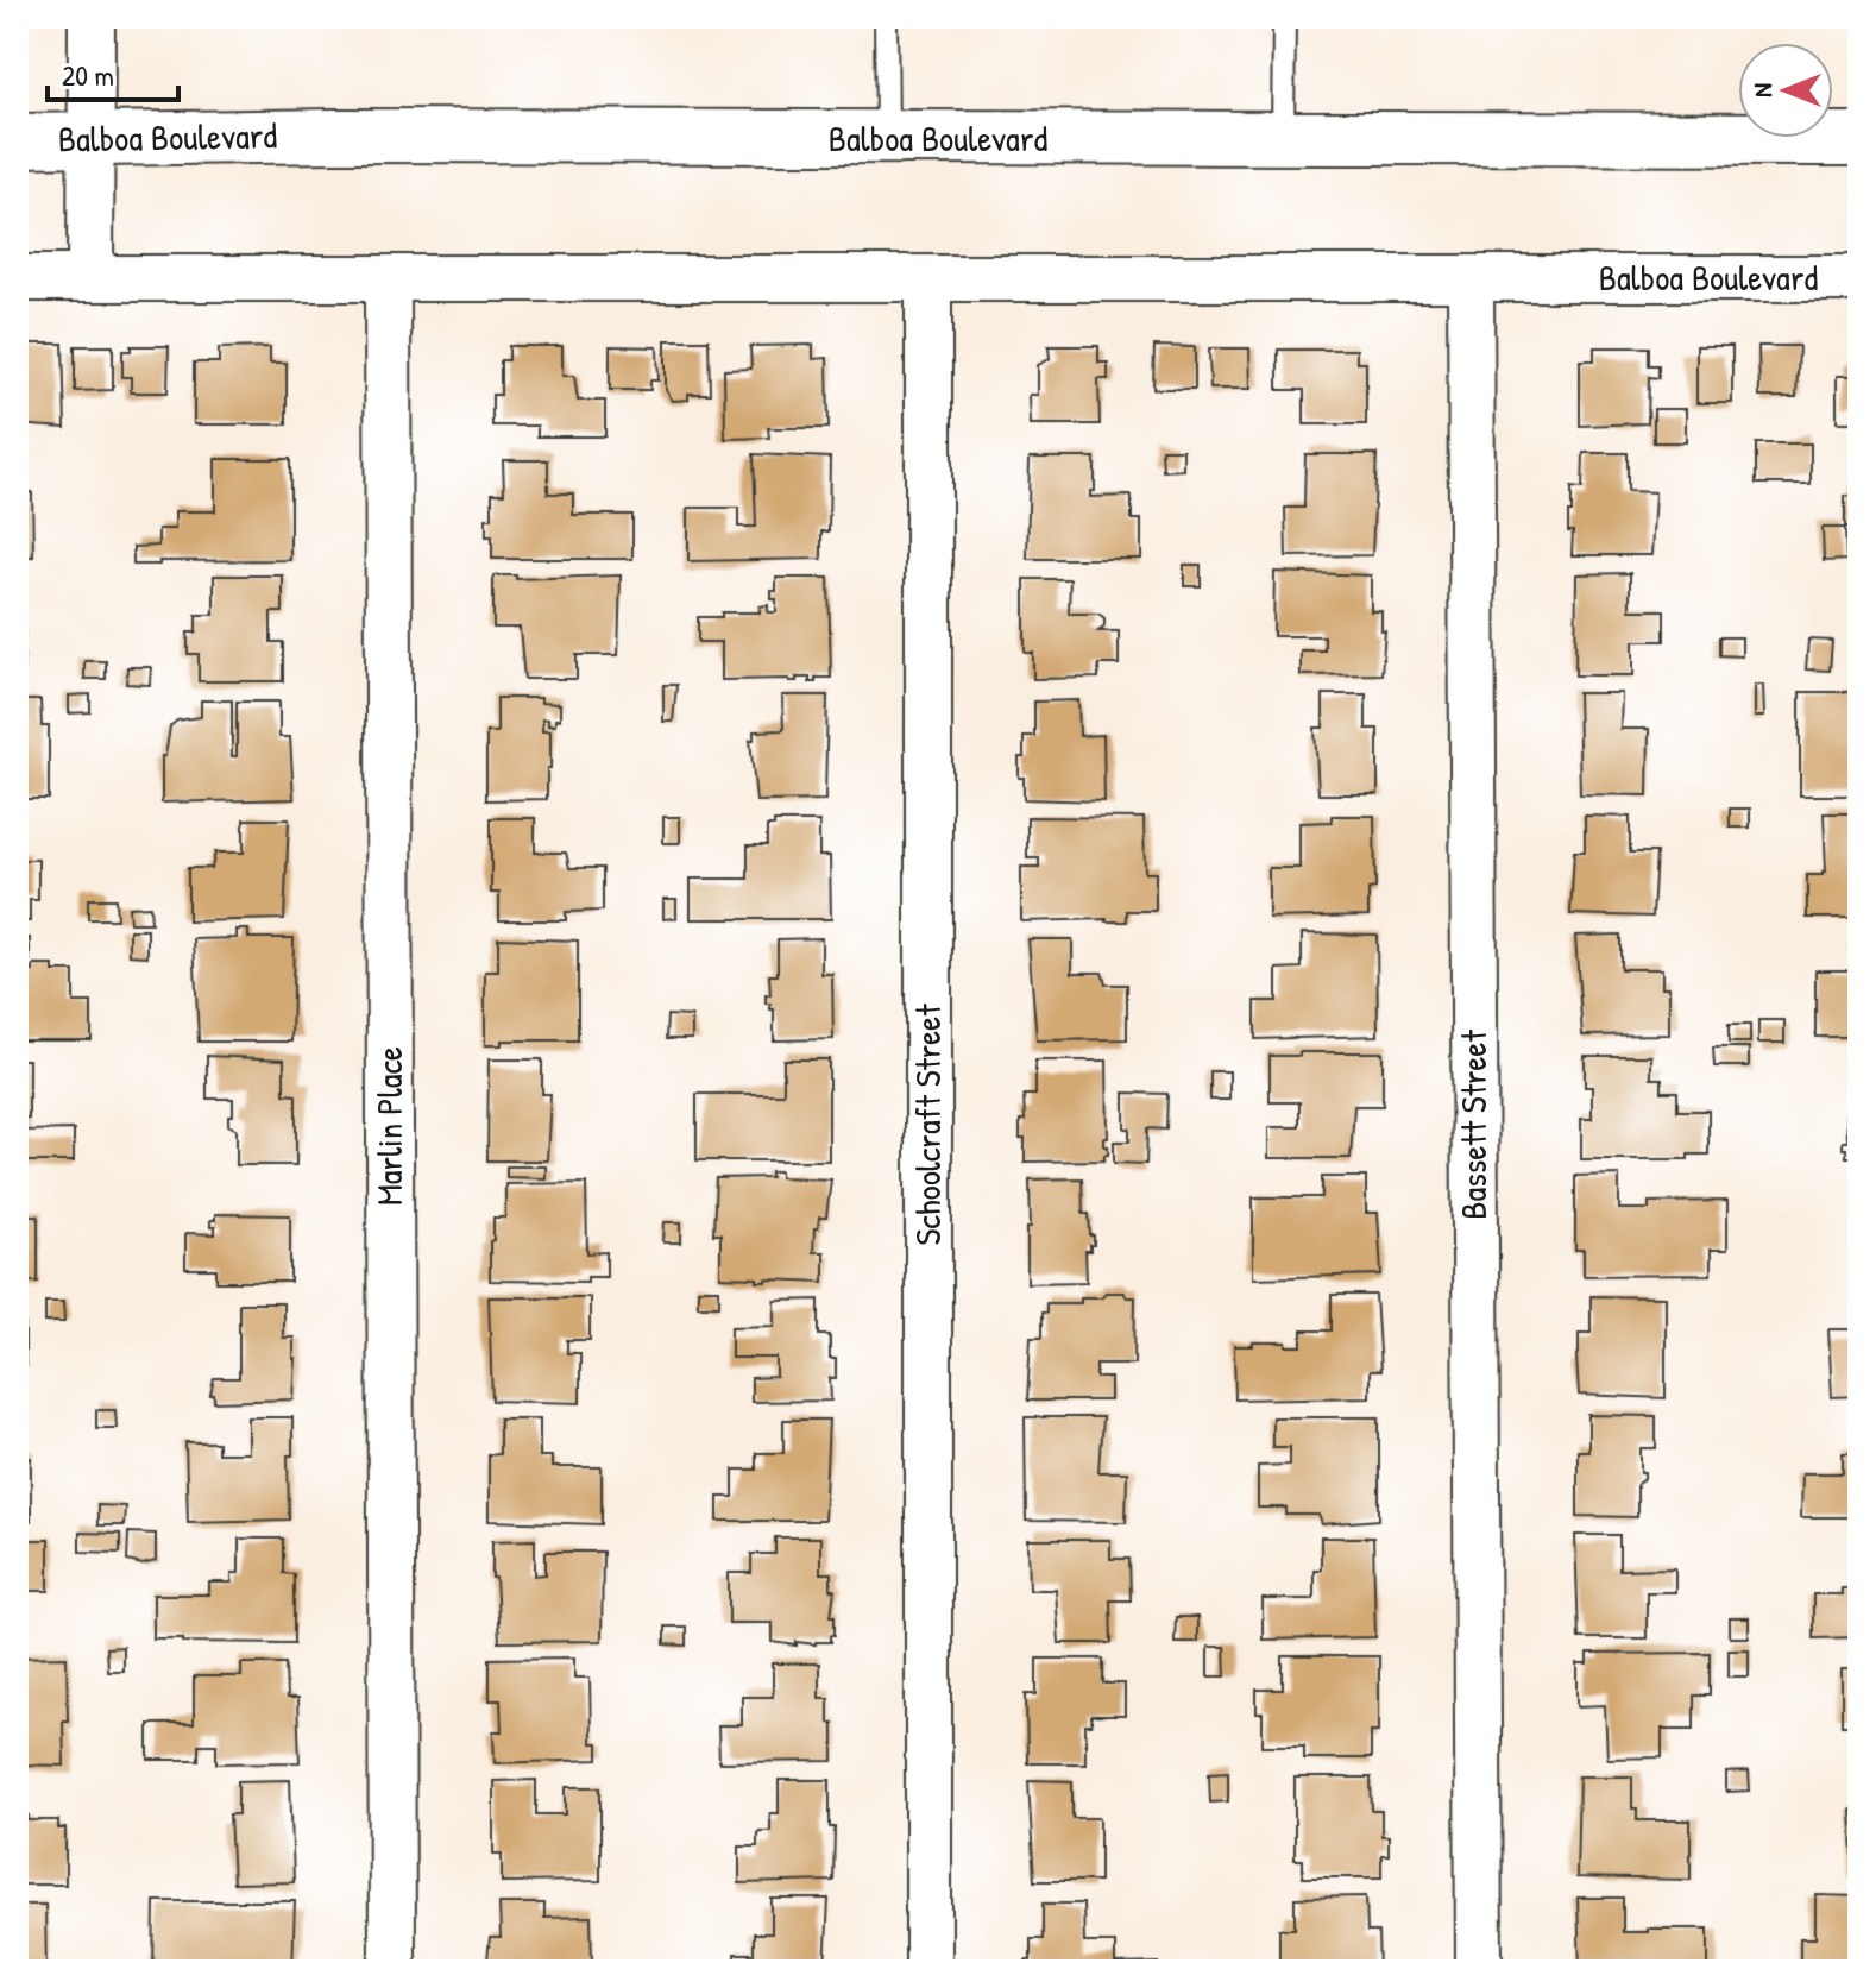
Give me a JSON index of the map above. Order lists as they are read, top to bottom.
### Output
{
  "streets": {
    "main road": ["Balboa Boulevard"],
    "street": ["Schoolcraft Street", "Bassett Street", "Marlin Place"]
  },
  "crossings": [
    ["Balboa Boulevard", "Schoolcraft Street"],
    ["Balboa Boulevard", "Bassett Street"],
    ["Balboa Boulevard", "Marlin Place"]
  ],
  "scale_bar": "20 m",
  "north": "left"
}
